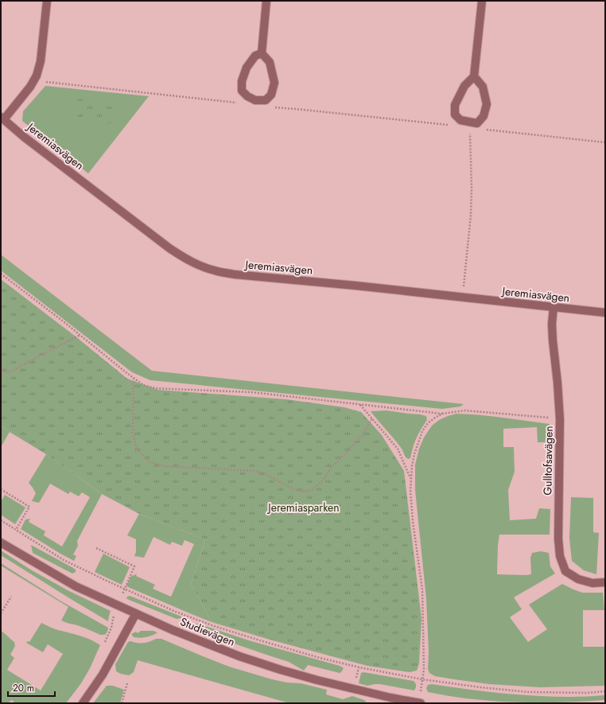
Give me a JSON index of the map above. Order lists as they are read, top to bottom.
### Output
{
  "streets": {
    "street": ["Jeremiasvägen", "Gulltofsavägen", "Studievägen"]
  },
  "crossings": [
    ["Jeremiasvägen", "Gulltofsavägen"]
  ],
  "parks": ["Jeremiasparken"],
  "scale_bar": "20 m"
}
